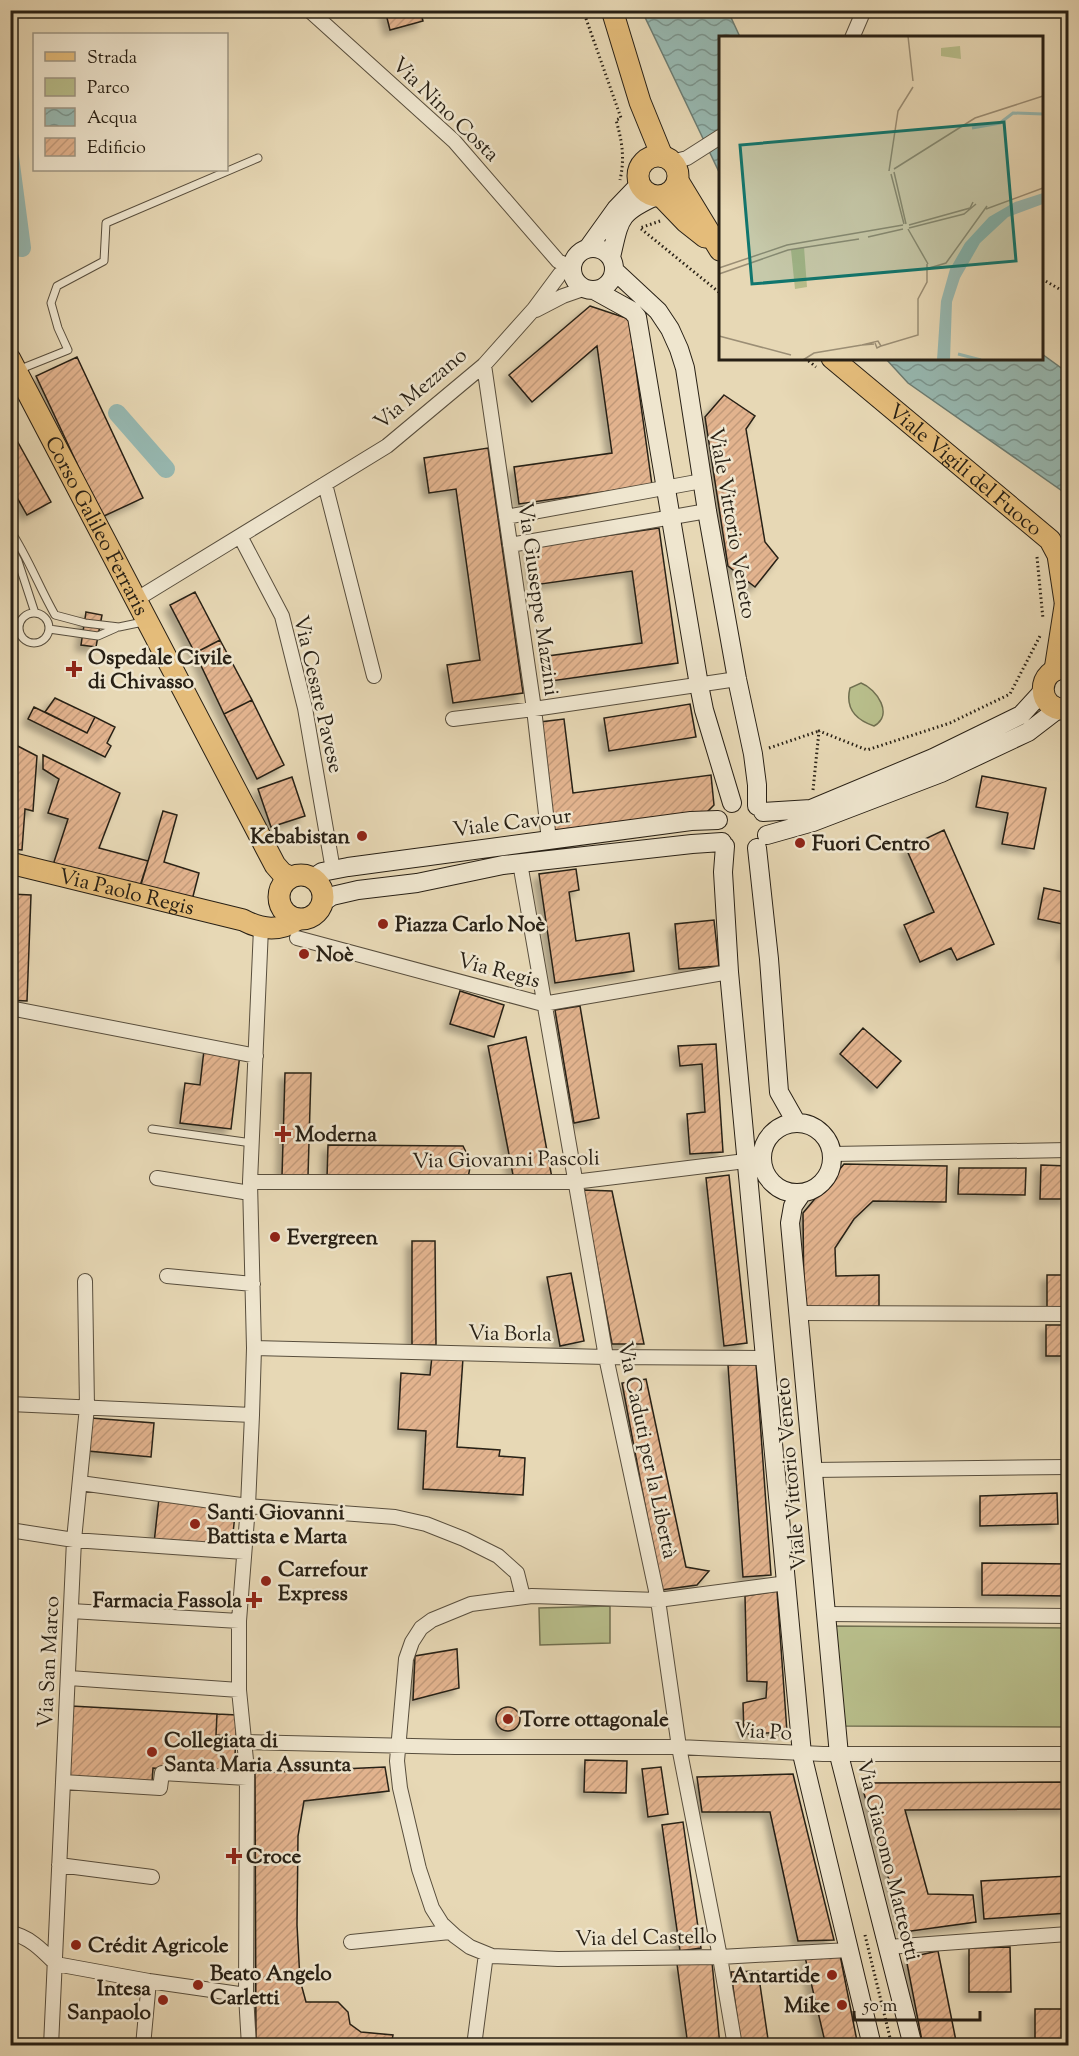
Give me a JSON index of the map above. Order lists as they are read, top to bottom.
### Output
{
  "streets": {
    "main road": [
      "Via Mezzano",
      "Viale Vigili del Fuoco",
      "Viale Vittorio Veneto",
      "Corso Galileo Ferraris",
      "Viale Cavour",
      "Via Paolo Regis",
      "Via Giacomo Matteotti"
    ],
    "street": [
      "Via Nino Costa",
      "Via Giuseppe Mazzini",
      "Via Cesare Pavese",
      "Via Regis",
      "Via Giovanni Pascoli",
      "Via Borla",
      "Via Caduti per la Libertà",
      "Via San Marco",
      "Via Po",
      "Via del Castello"
    ]
  },
  "crossings": [
    ["Via Nino Costa", "Via Mezzano"],
    ["Via Nino Costa", "Viale Vittorio Veneto"],
    ["Via Mezzano", "Viale Vittorio Veneto"],
    ["Via Mezzano", "Corso Galileo Ferraris"],
    ["Via Mezzano", "Via Giuseppe Mazzini"],
    ["Via Mezzano", "Via Cesare Pavese"],
    ["Viale Vittorio Veneto", "Viale Cavour"],
    ["Viale Vittorio Veneto", "Via Giovanni Pascoli"],
    ["Viale Vittorio Veneto", "Via Borla"],
    ["Viale Vittorio Veneto", "Via Po"],
    ["Viale Vittorio Veneto", "Via Giacomo Matteotti"],
    ["Viale Vittorio Veneto", "Via del Castello"],
    ["Corso Galileo Ferraris", "Via Regis"],
    ["Via Giuseppe Mazzini", "Viale Cavour"],
    ["Via Cesare Pavese", "Viale Cavour"],
    ["Viale Cavour", "Via Caduti per la Libertà"],
    ["Via Regis", "Via Caduti per la Libertà"],
    ["Via Giovanni Pascoli", "Via Caduti per la Libertà"],
    ["Via Borla", "Via Caduti per la Libertà"],
    ["Via Caduti per la Libertà", "Via Po"],
    ["Via Caduti per la Libertà", "Via del Castello"],
    ["Via Po", "Via Giacomo Matteotti"],
    ["Via Po", "Via del Castello"]
  ],
  "places": {
    "health": [
      "Ospedale Civile di Chivasso",
      "Moderna",
      "Farmacia Fassola",
      "Croce"
    ],
    "other": [
      "Kebabistan",
      "Fuori Centro",
      "Piazza Carlo Noè",
      "Noè",
      "Evergreen",
      "Santi Giovanni Battista e Marta",
      "Carrefour Express",
      "Torre ottagonale",
      "Collegiata di Santa Maria Assunta",
      "Crédit Agricole",
      "Antartide",
      "Beato Angelo Carletti",
      "Intesa Sanpaolo",
      "Mike"
    ]
  },
  "legend": [
    "Strada",
    "Parco",
    "Acqua",
    "Edificio"
  ],
  "scale_bar": "50 m"
}
